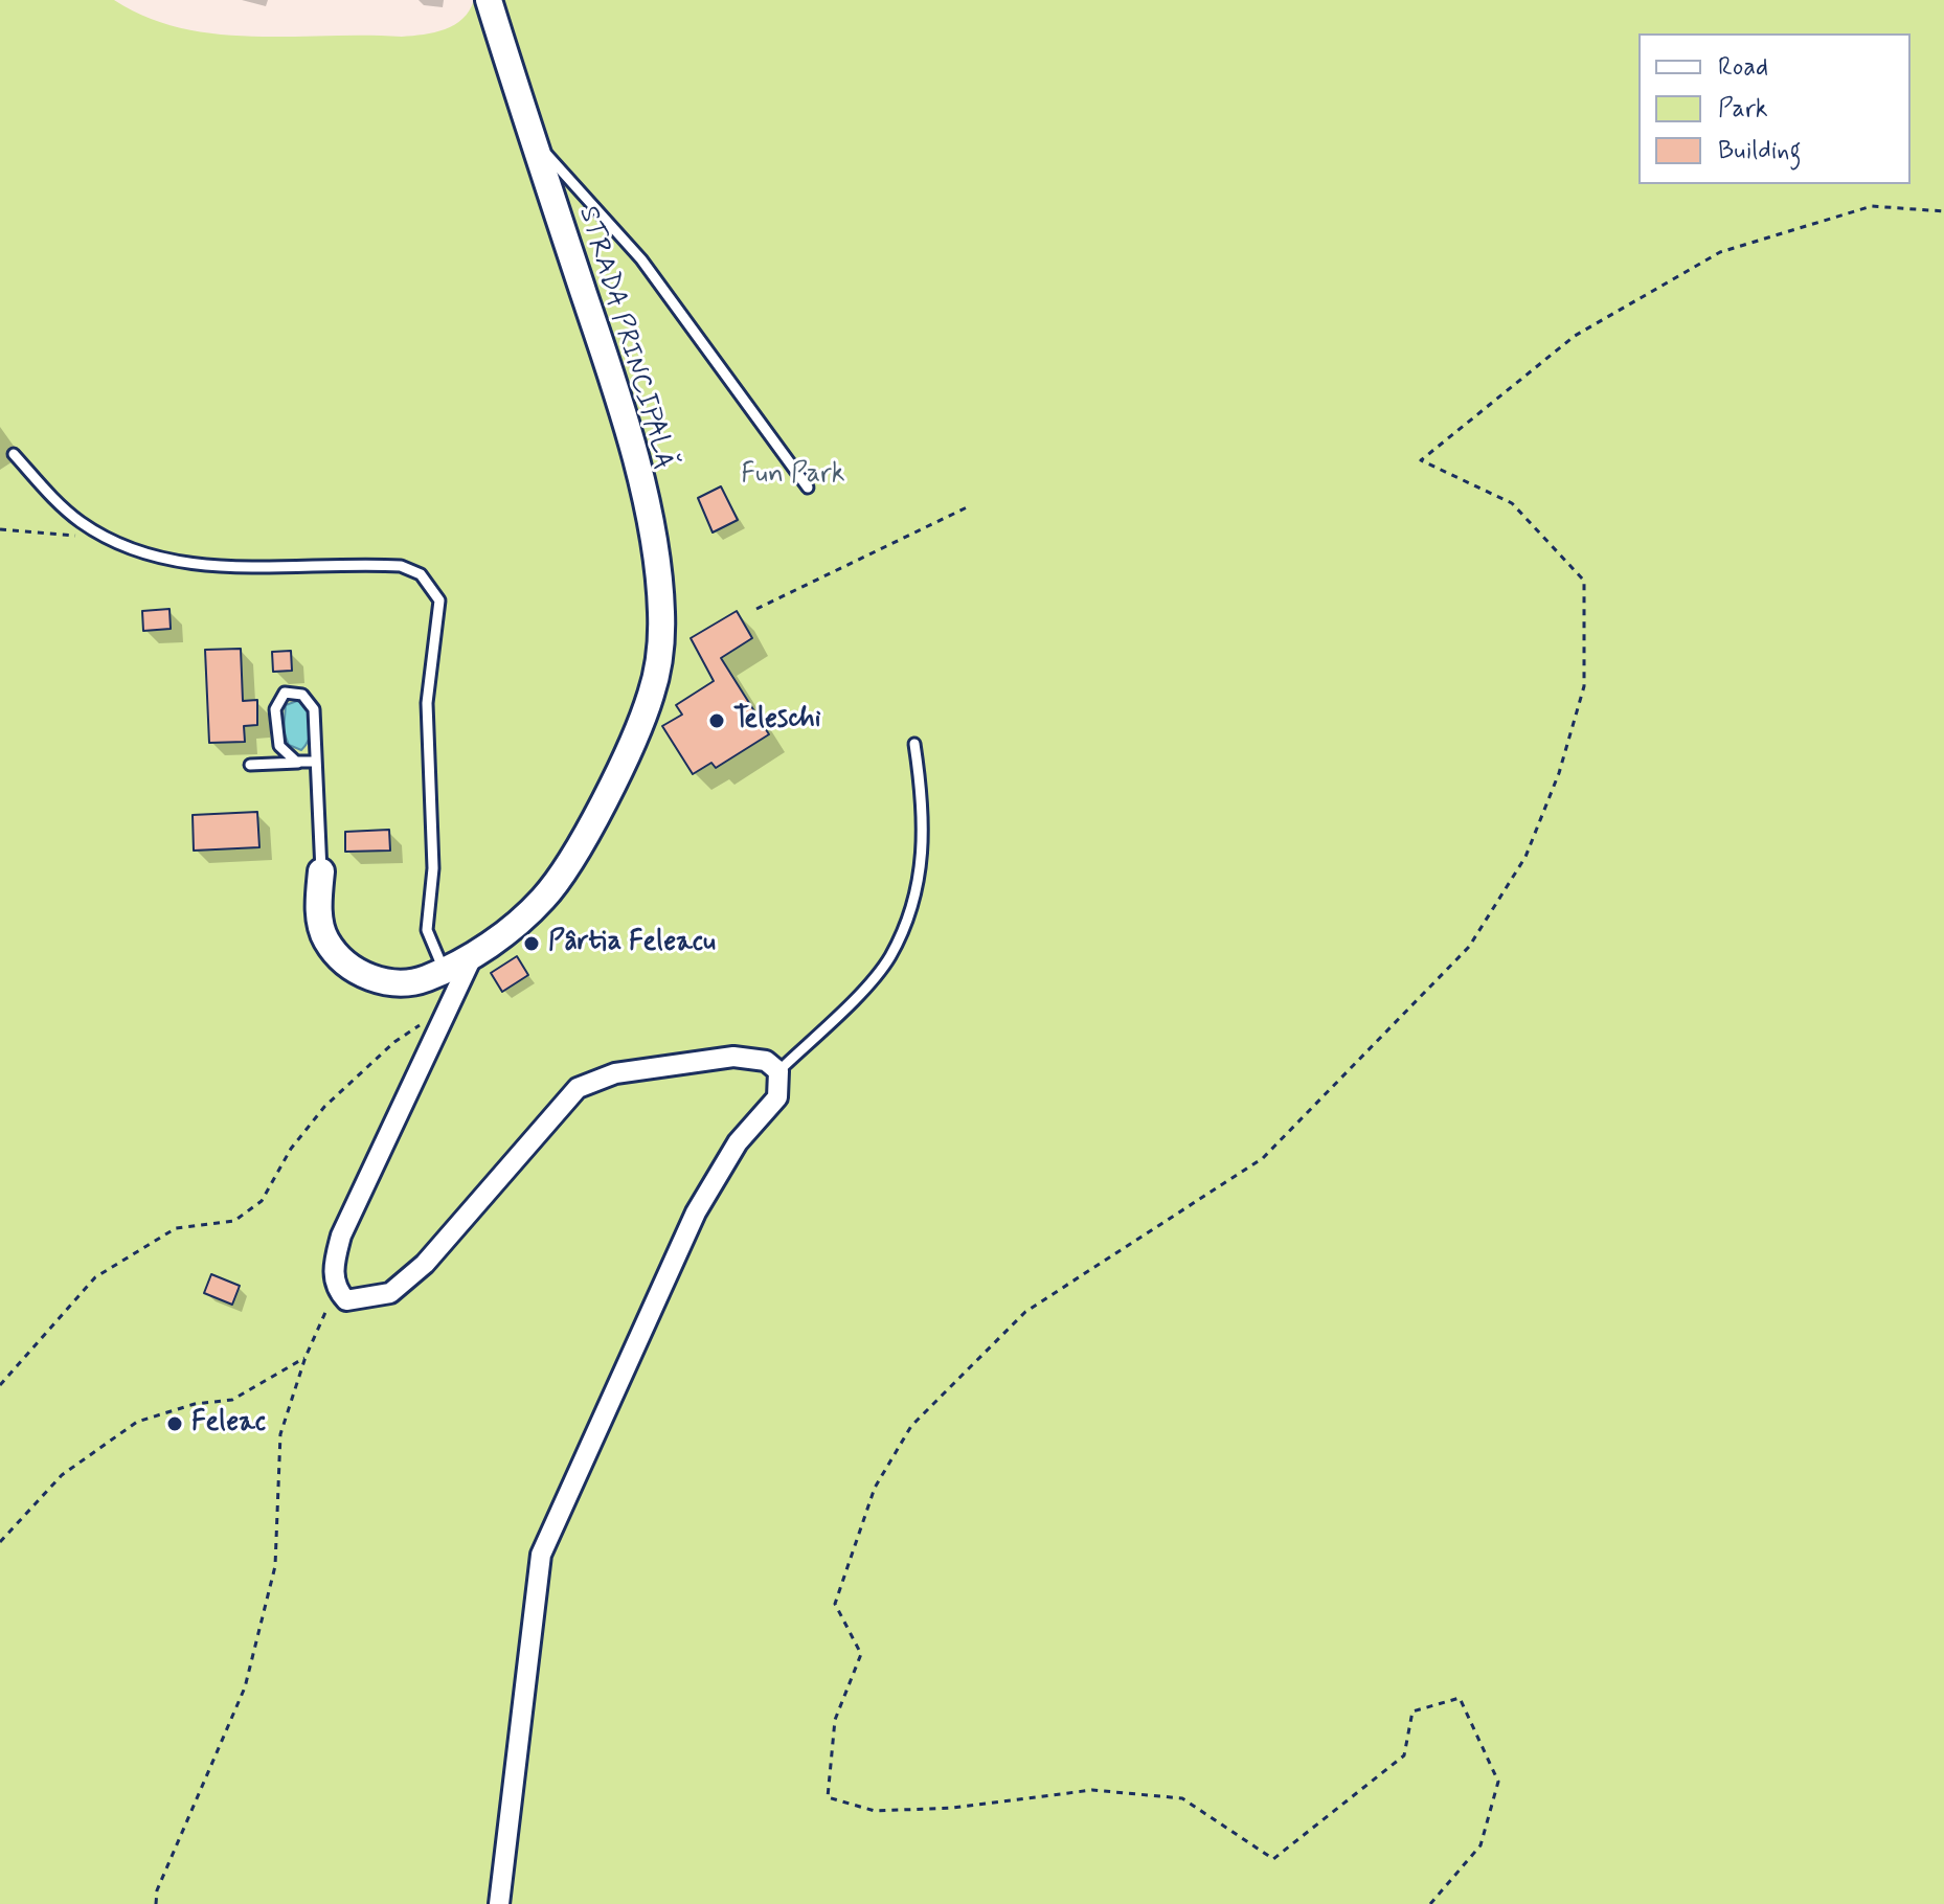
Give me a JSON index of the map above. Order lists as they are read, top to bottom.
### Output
{
  "streets": {
    "street": ["STRADA PRINCIPALĂ"]
  },
  "parks": ["Fun Park"],
  "places": ["Teleschi", "Pârtia Feleacu", "Feleac"],
  "legend": ["Road", "Park", "Building"]
}
